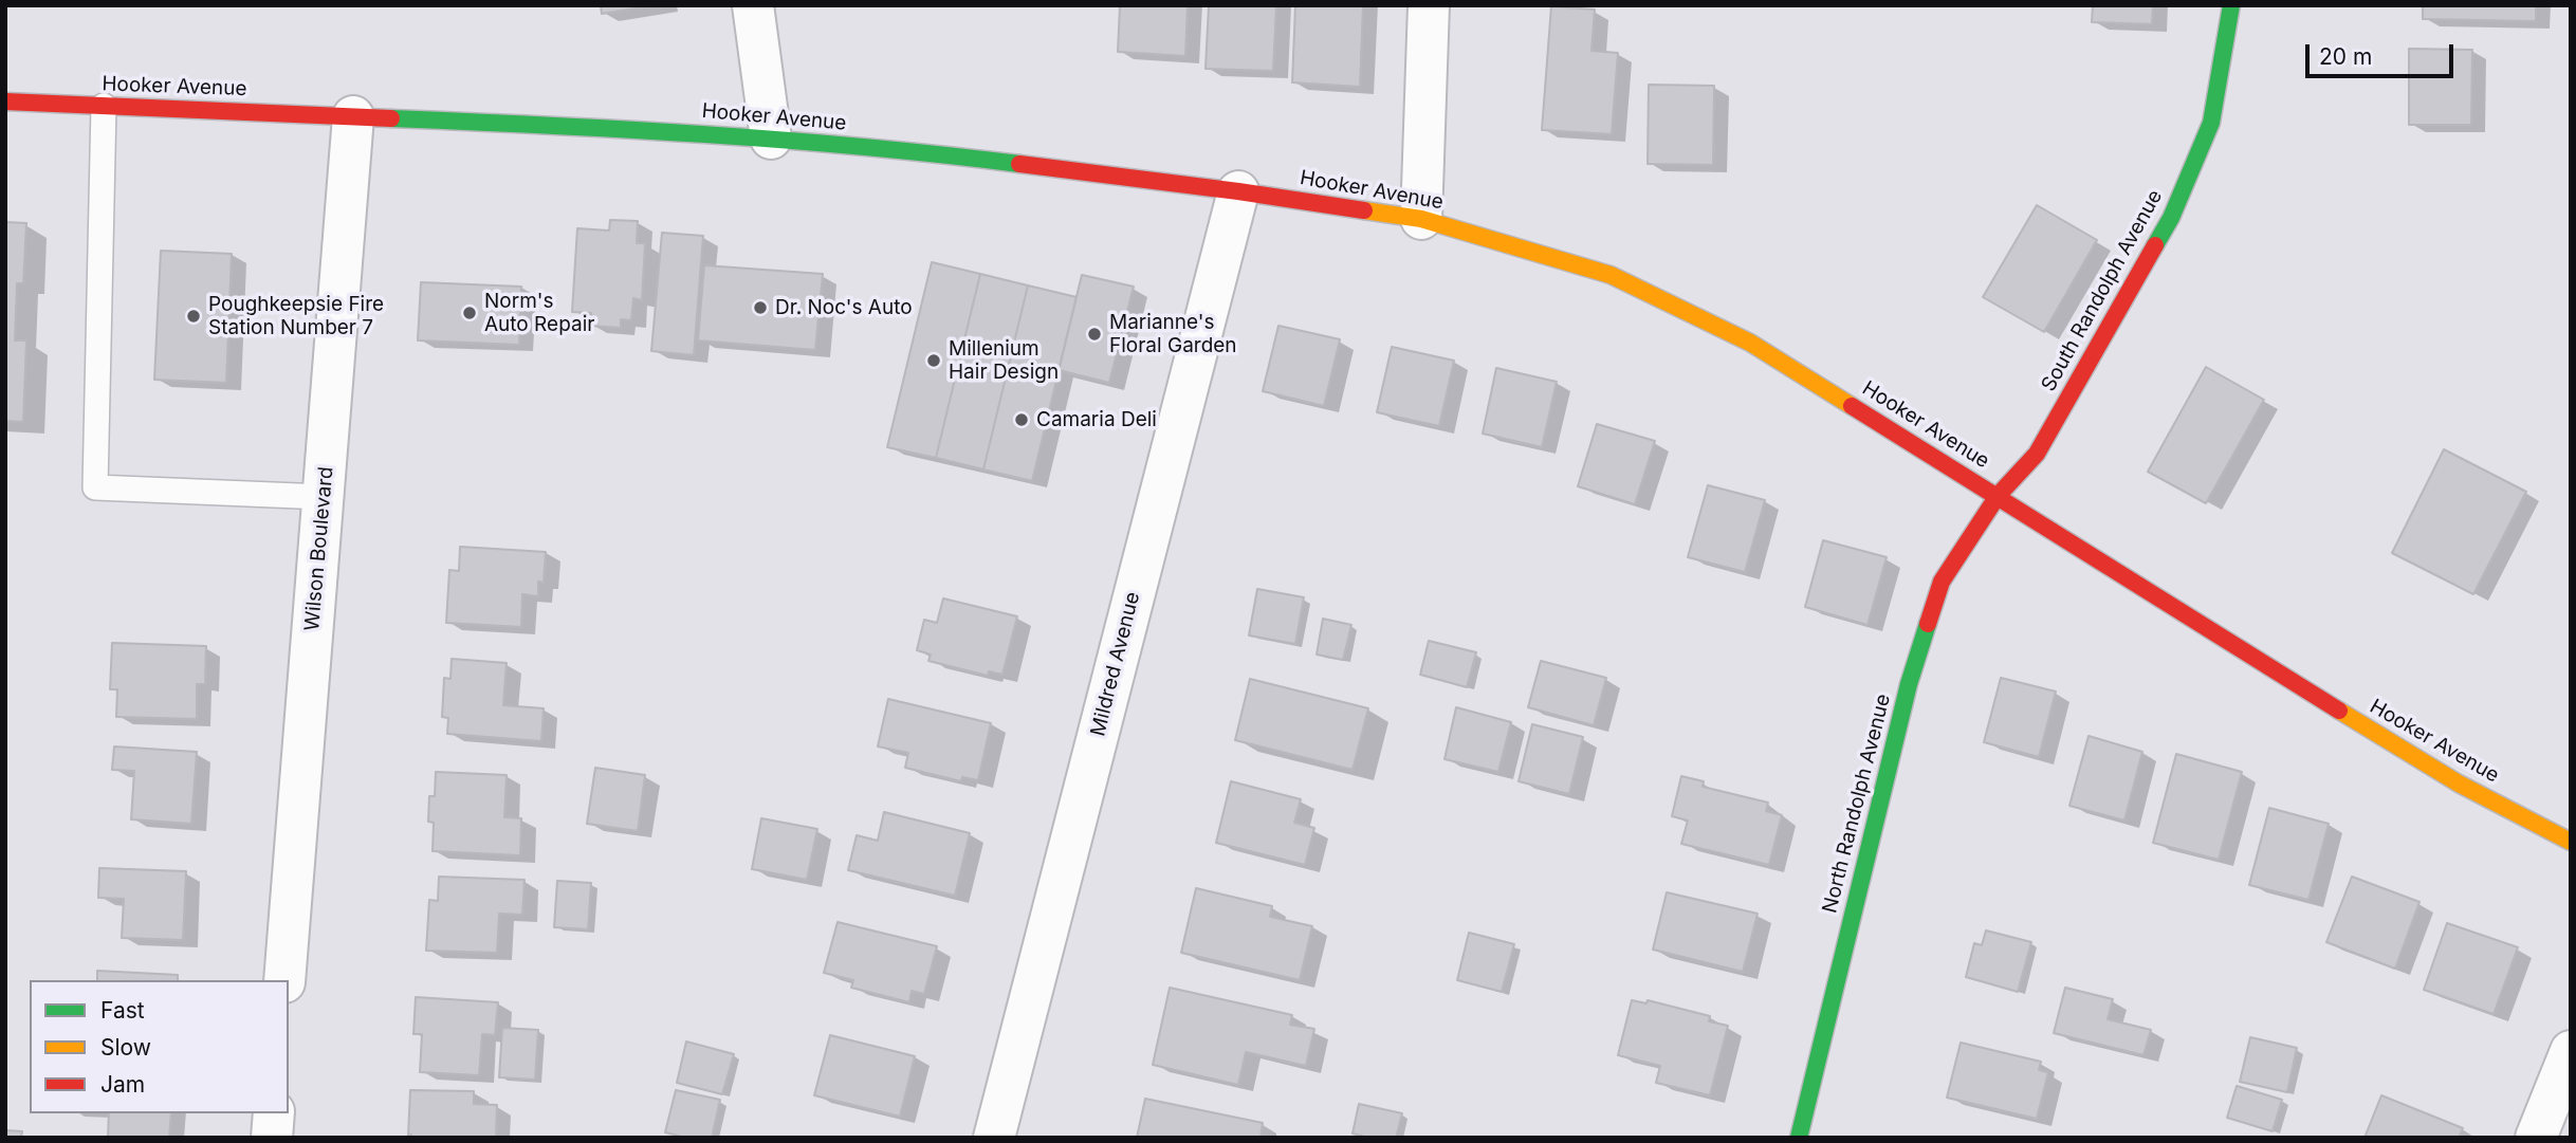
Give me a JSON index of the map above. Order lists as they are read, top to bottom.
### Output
{
  "streets": {
    "street": [
      "Hooker Avenue",
      "South Randolph Avenue",
      "Wilson Boulevard",
      "Mildred Avenue",
      "North Randolph Avenue"
    ]
  },
  "crossings": [
    ["Hooker Avenue", "South Randolph Avenue"],
    ["Hooker Avenue", "Wilson Boulevard"],
    ["Hooker Avenue", "Mildred Avenue"],
    ["Hooker Avenue", "North Randolph Avenue"],
    ["South Randolph Avenue", "North Randolph Avenue"]
  ],
  "places": [
    "Dr. Noc's Auto",
    "Norm's Auto Repair",
    "Poughkeepsie Fire Station Number 7",
    "Marianne's Floral Garden",
    "Millenium Hair Design",
    "Camaria Deli"
  ],
  "legend": ["Fast", "Slow", "Jam"],
  "scale_bar": "20 m"
}
